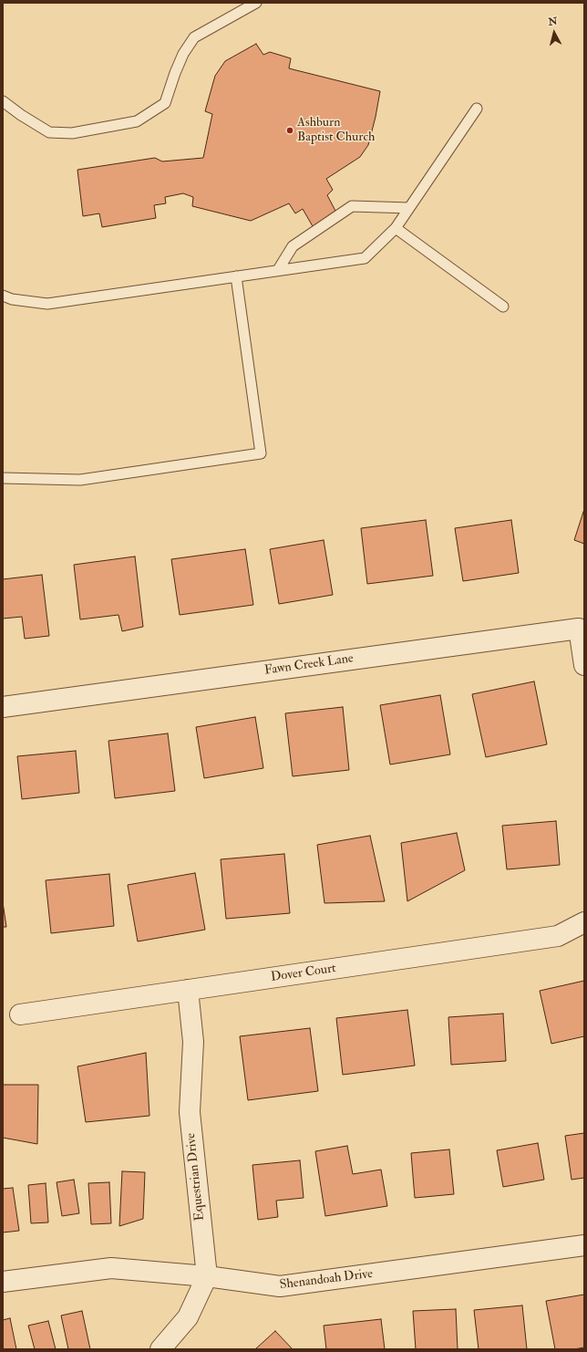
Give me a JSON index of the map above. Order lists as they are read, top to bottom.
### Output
{
  "streets": {
    "street": [
      "Fawn Creek Lane",
      "Dover Court",
      "Equestrian Drive",
      "Shenandoah Drive"
    ]
  },
  "crossings": [
    ["Dover Court", "Equestrian Drive"],
    ["Equestrian Drive", "Shenandoah Drive"]
  ],
  "places": ["Ashburn Baptist Church"],
  "north": "top"
}
